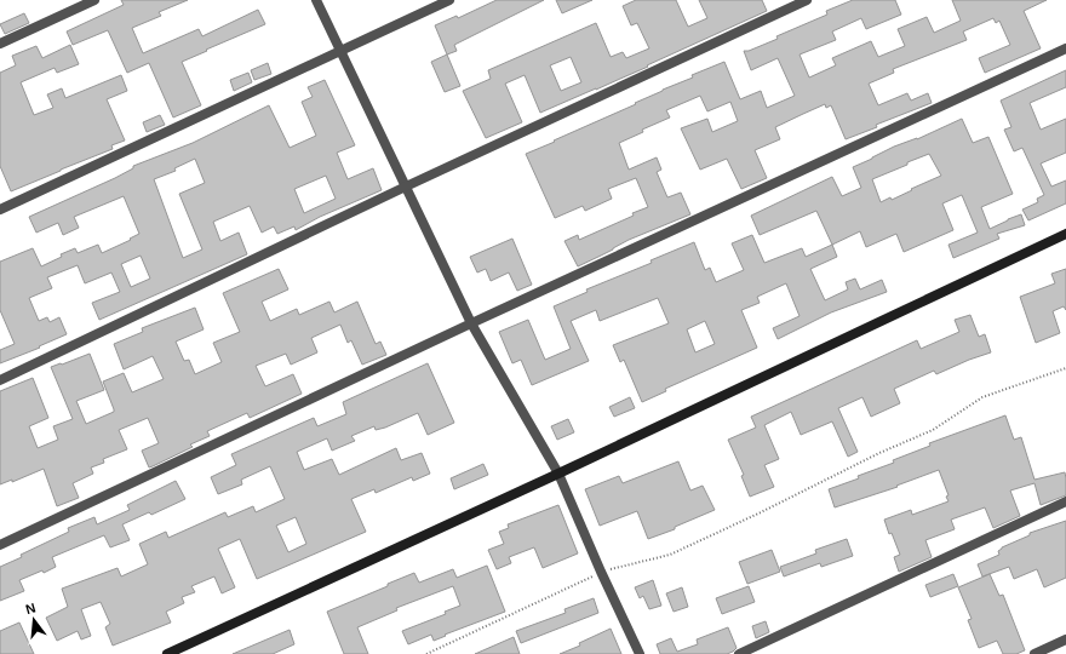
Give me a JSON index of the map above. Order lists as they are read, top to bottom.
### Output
{
  "north": "top"
}
